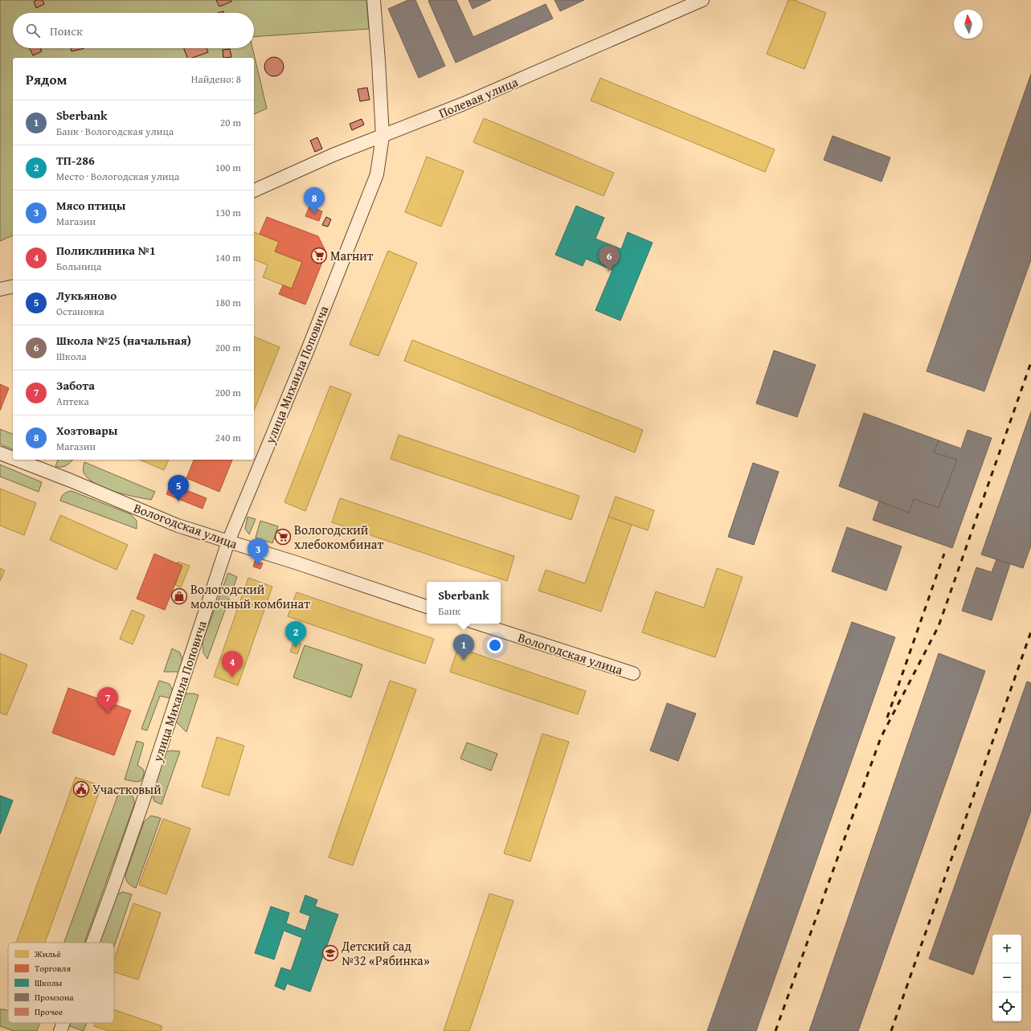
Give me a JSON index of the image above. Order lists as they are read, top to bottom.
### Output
{
  "streets": {
    "street": ["Полевая улица", "улица Михаила Поповича", "Вологодская улица"]
  },
  "crossings": [
    ["Полевая улица", "улица Михаила Поповича"],
    ["улица Михаила Поповича", "Вологодская улица"]
  ],
  "places": {
    "supermarket": ["Магнит", "Вологодский хлебокомбинат"],
    "shop": ["Вологодский молочный комбинат"],
    "public building": ["Участковый"],
    "school or university": ["Детский сад №32 «Рябинка»"]
  },
  "legend": [
    "Жильё",
    "Торговля",
    "Школы",
    "Промзона",
    "Прочее"
  ],
  "north": "top",
  "page": {
    "search": "Поиск",
    "heading": ["Рядом", "Найдено: 8"],
    "list": [
      {
        "mark": "1",
        "name": "Sberbank",
        "note": "Банк · Вологодская улица",
        "value": "20 m"
      },
      {
        "mark": "2",
        "name": "ТП-286",
        "note": "Место · Вологодская улица",
        "value": "100 m"
      },
      {
        "mark": "3",
        "name": "Мясо птицы",
        "note": "Магазин",
        "value": "130 m"
      },
      {
        "mark": "4",
        "name": "Поликлиника №1",
        "note": "Больница",
        "value": "140 m"
      },
      {
        "mark": "5",
        "name": "Лукьяново",
        "note": "Остановка",
        "value": "180 m"
      },
      {
        "mark": "6",
        "name": "Школа №25 (начальная)",
        "note": "Школа",
        "value": "200 m"
      },
      {
        "mark": "7",
        "name": "Забота",
        "note": "Аптека",
        "value": "200 m"
      },
      {
        "mark": "8",
        "name": "Хозтовары",
        "note": "Магазин",
        "value": "240 m"
      }
    ],
    "pins": [
      "8",
      "6",
      "5",
      "3",
      "2",
      "1",
      "4",
      "7"
    ],
    "popup": ["Sberbank", "Банк"],
    "map_buttons": ["+", "−"]
  }
}
